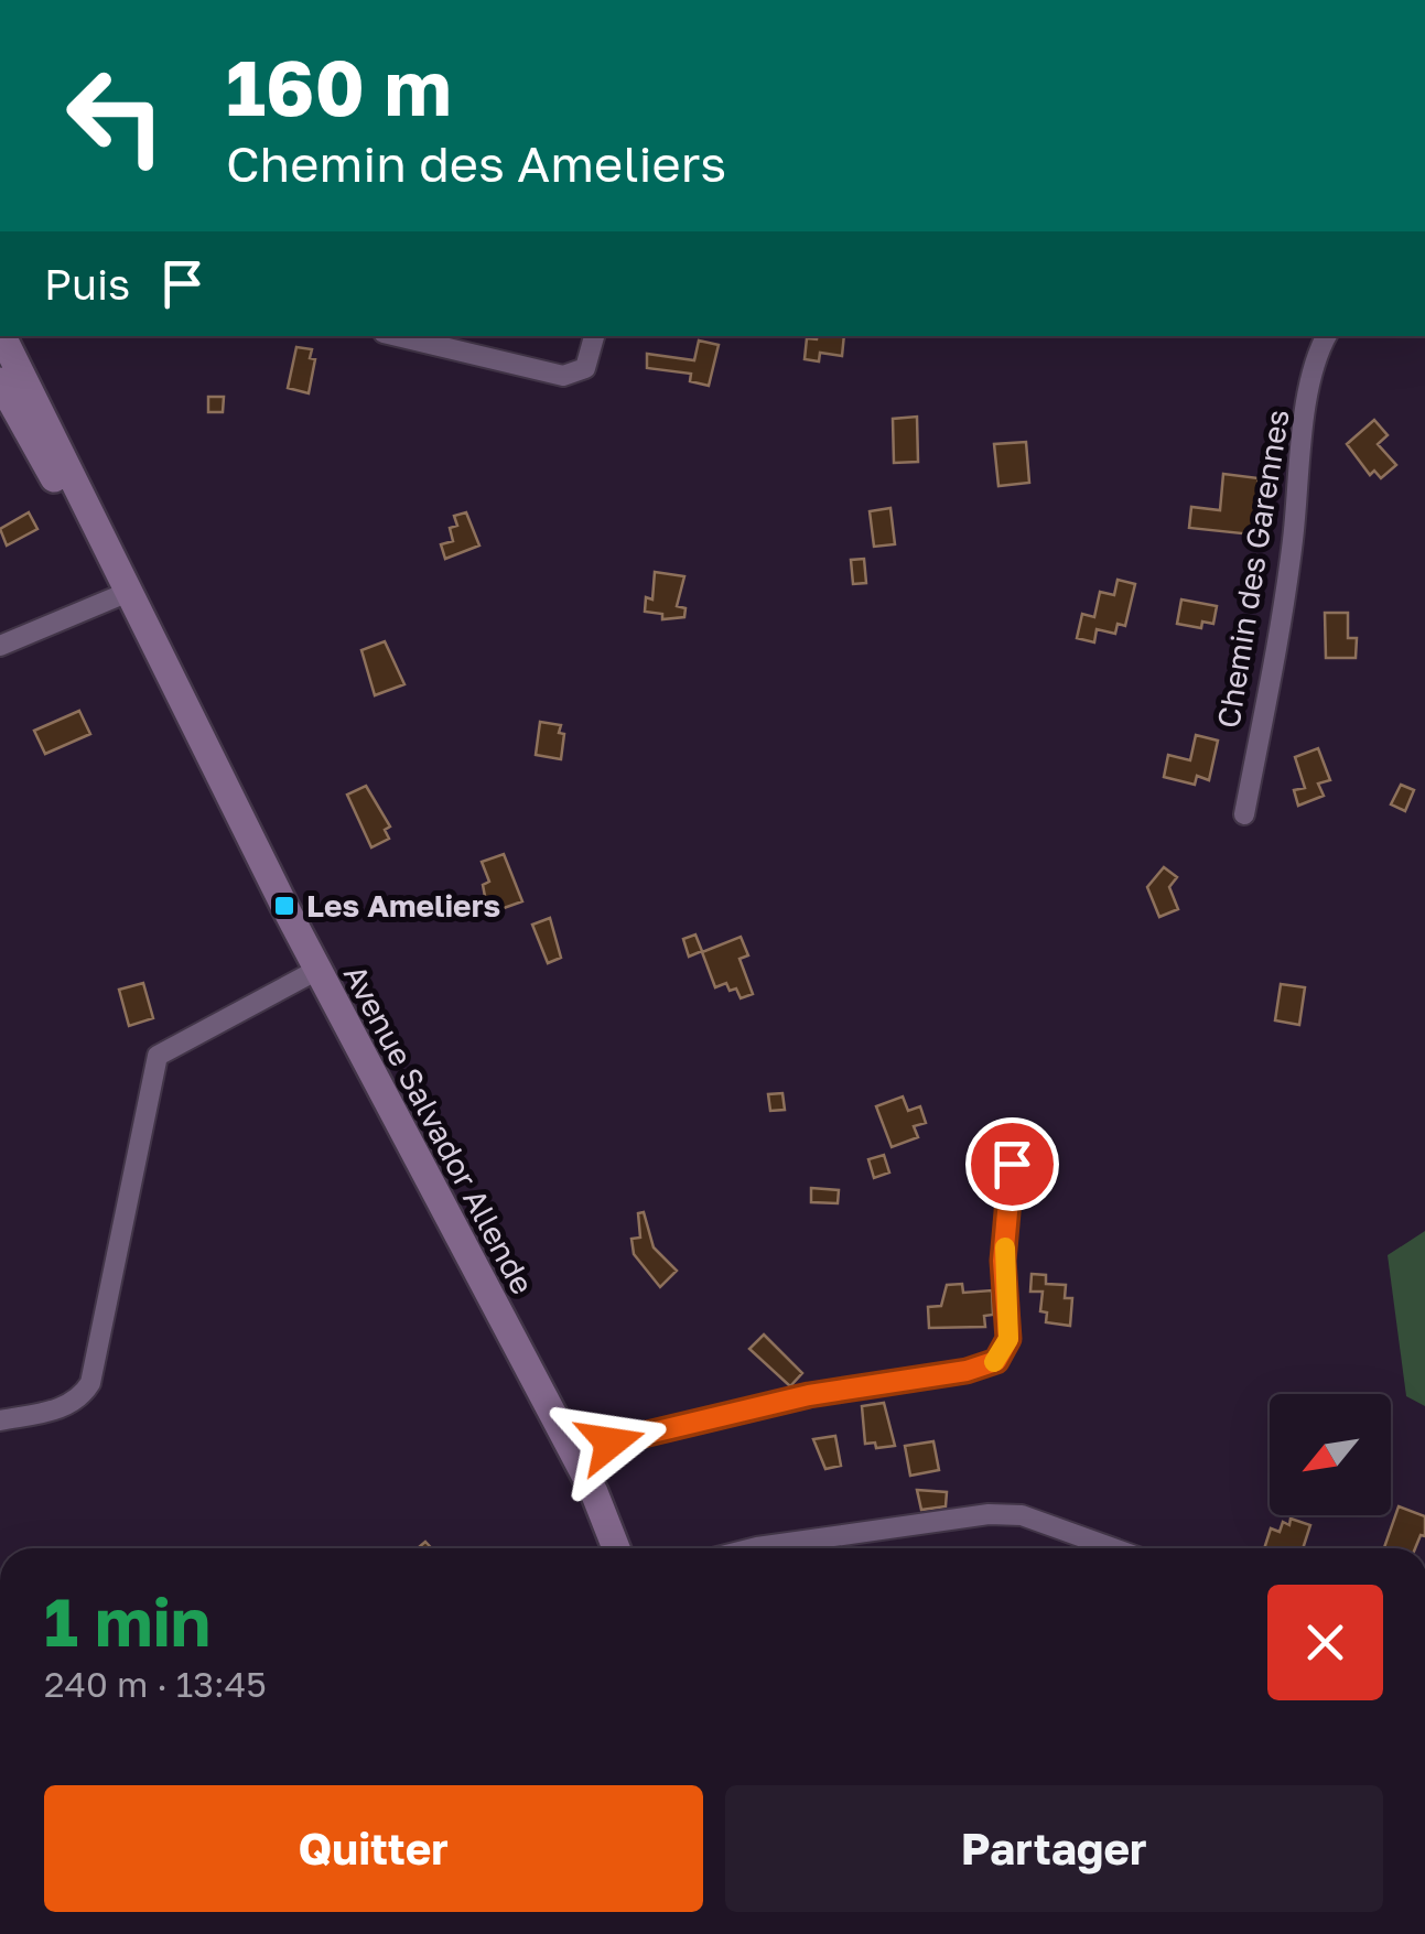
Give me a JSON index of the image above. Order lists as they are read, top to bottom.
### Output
{
  "streets": {
    "main road": ["Avenue Salvador Allende"],
    "street": ["Chemin des Garennes"]
  },
  "places": {
    "transit": ["Les Ameliers"]
  },
  "north": "bottom left",
  "page": {
    "turn": ["160 m", "Chemin des Ameliers"],
    "then": "Puis",
    "heading": ["1 min", "240 m · 13:45"],
    "buttons": ["Quitter", "Partager"]
  }
}
